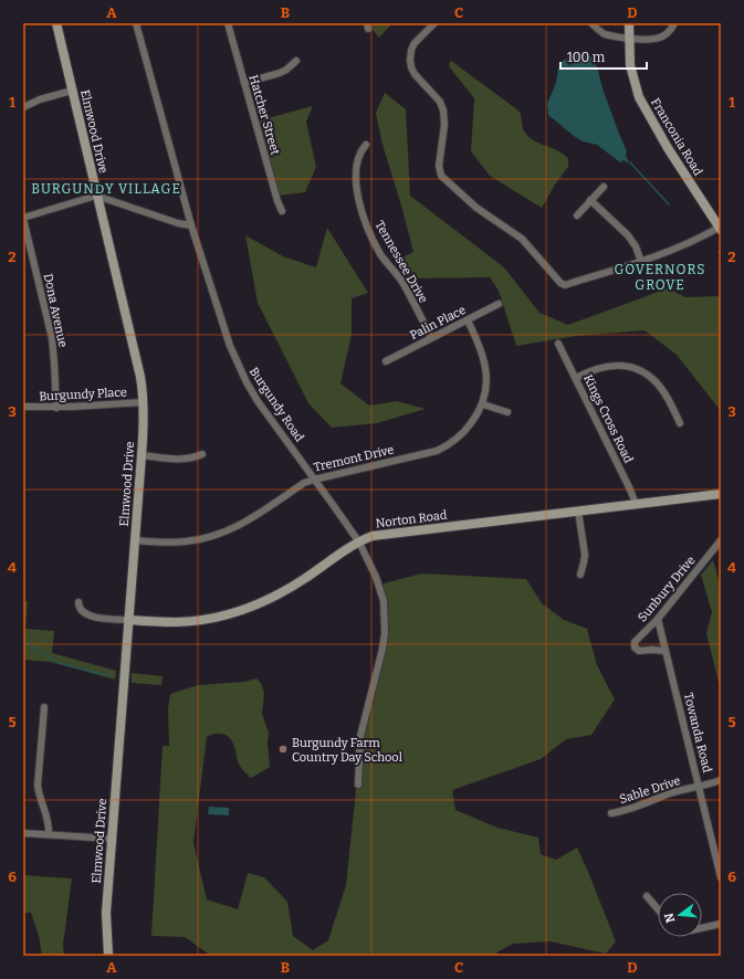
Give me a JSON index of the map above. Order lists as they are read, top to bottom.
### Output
{
  "streets": {
    "street": [
      "Hatcher Street",
      "Elmwood Drive",
      "Franconia Road",
      "Tennessee Drive",
      "Dona Avenue",
      "Palin Place",
      "Burgundy Place",
      "Burgundy Road",
      "Kings Cross Road",
      "Tremont Drive",
      "Norton Road",
      "Sunbury Drive",
      "Towanda Road",
      "Sable Drive"
    ]
  },
  "crossings": [
    ["Elmwood Drive", "Burgundy Place"],
    ["Elmwood Drive", "Tremont Drive"],
    ["Elmwood Drive", "Norton Road"],
    ["Tennessee Drive", "Palin Place"],
    ["Dona Avenue", "Burgundy Place"],
    ["Palin Place", "Tremont Drive"],
    ["Burgundy Road", "Tremont Drive"],
    ["Burgundy Road", "Norton Road"],
    ["Kings Cross Road", "Norton Road"],
    ["Sunbury Drive", "Towanda Road"],
    ["Towanda Road", "Sable Drive"]
  ],
  "districts": ["BURGUNDY VILLAGE", "GOVERNORS GROVE"],
  "places": ["Burgundy Farm Country Day School"],
  "scale_bar": "100 m",
  "north": "left",
  "grid": {
    "columns": [
      "A",
      "B",
      "C",
      "D"
    ],
    "rows": [
      "1",
      "2",
      "3",
      "4",
      "5",
      "6"
    ]
  }
}
